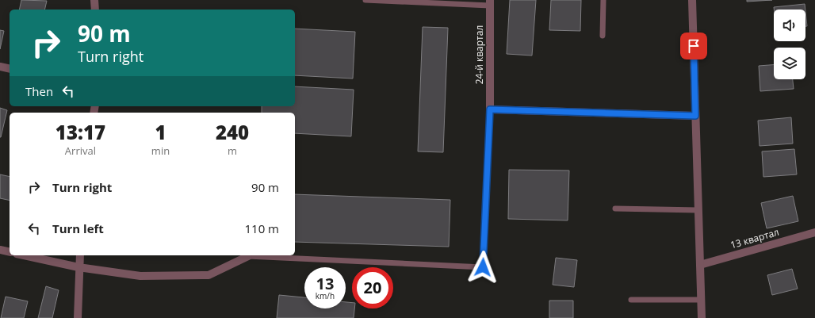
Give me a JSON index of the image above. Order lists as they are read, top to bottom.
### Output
{
  "streets": {
    "street": ["24-й квартал", "13 квартал"]
  },
  "page": {
    "turn": ["90 m", "Turn right"],
    "then": "Then",
    "eta": [
      "13:17",
      "Arrival",
      "1",
      "min",
      "240",
      "m"
    ],
    "list": [
      {
        "name": "Turn right",
        "value": "90 m"
      },
      {
        "name": "Turn left",
        "value": "110 m"
      }
    ],
    "speed": "13 km/h",
    "limit": "20"
  }
}
